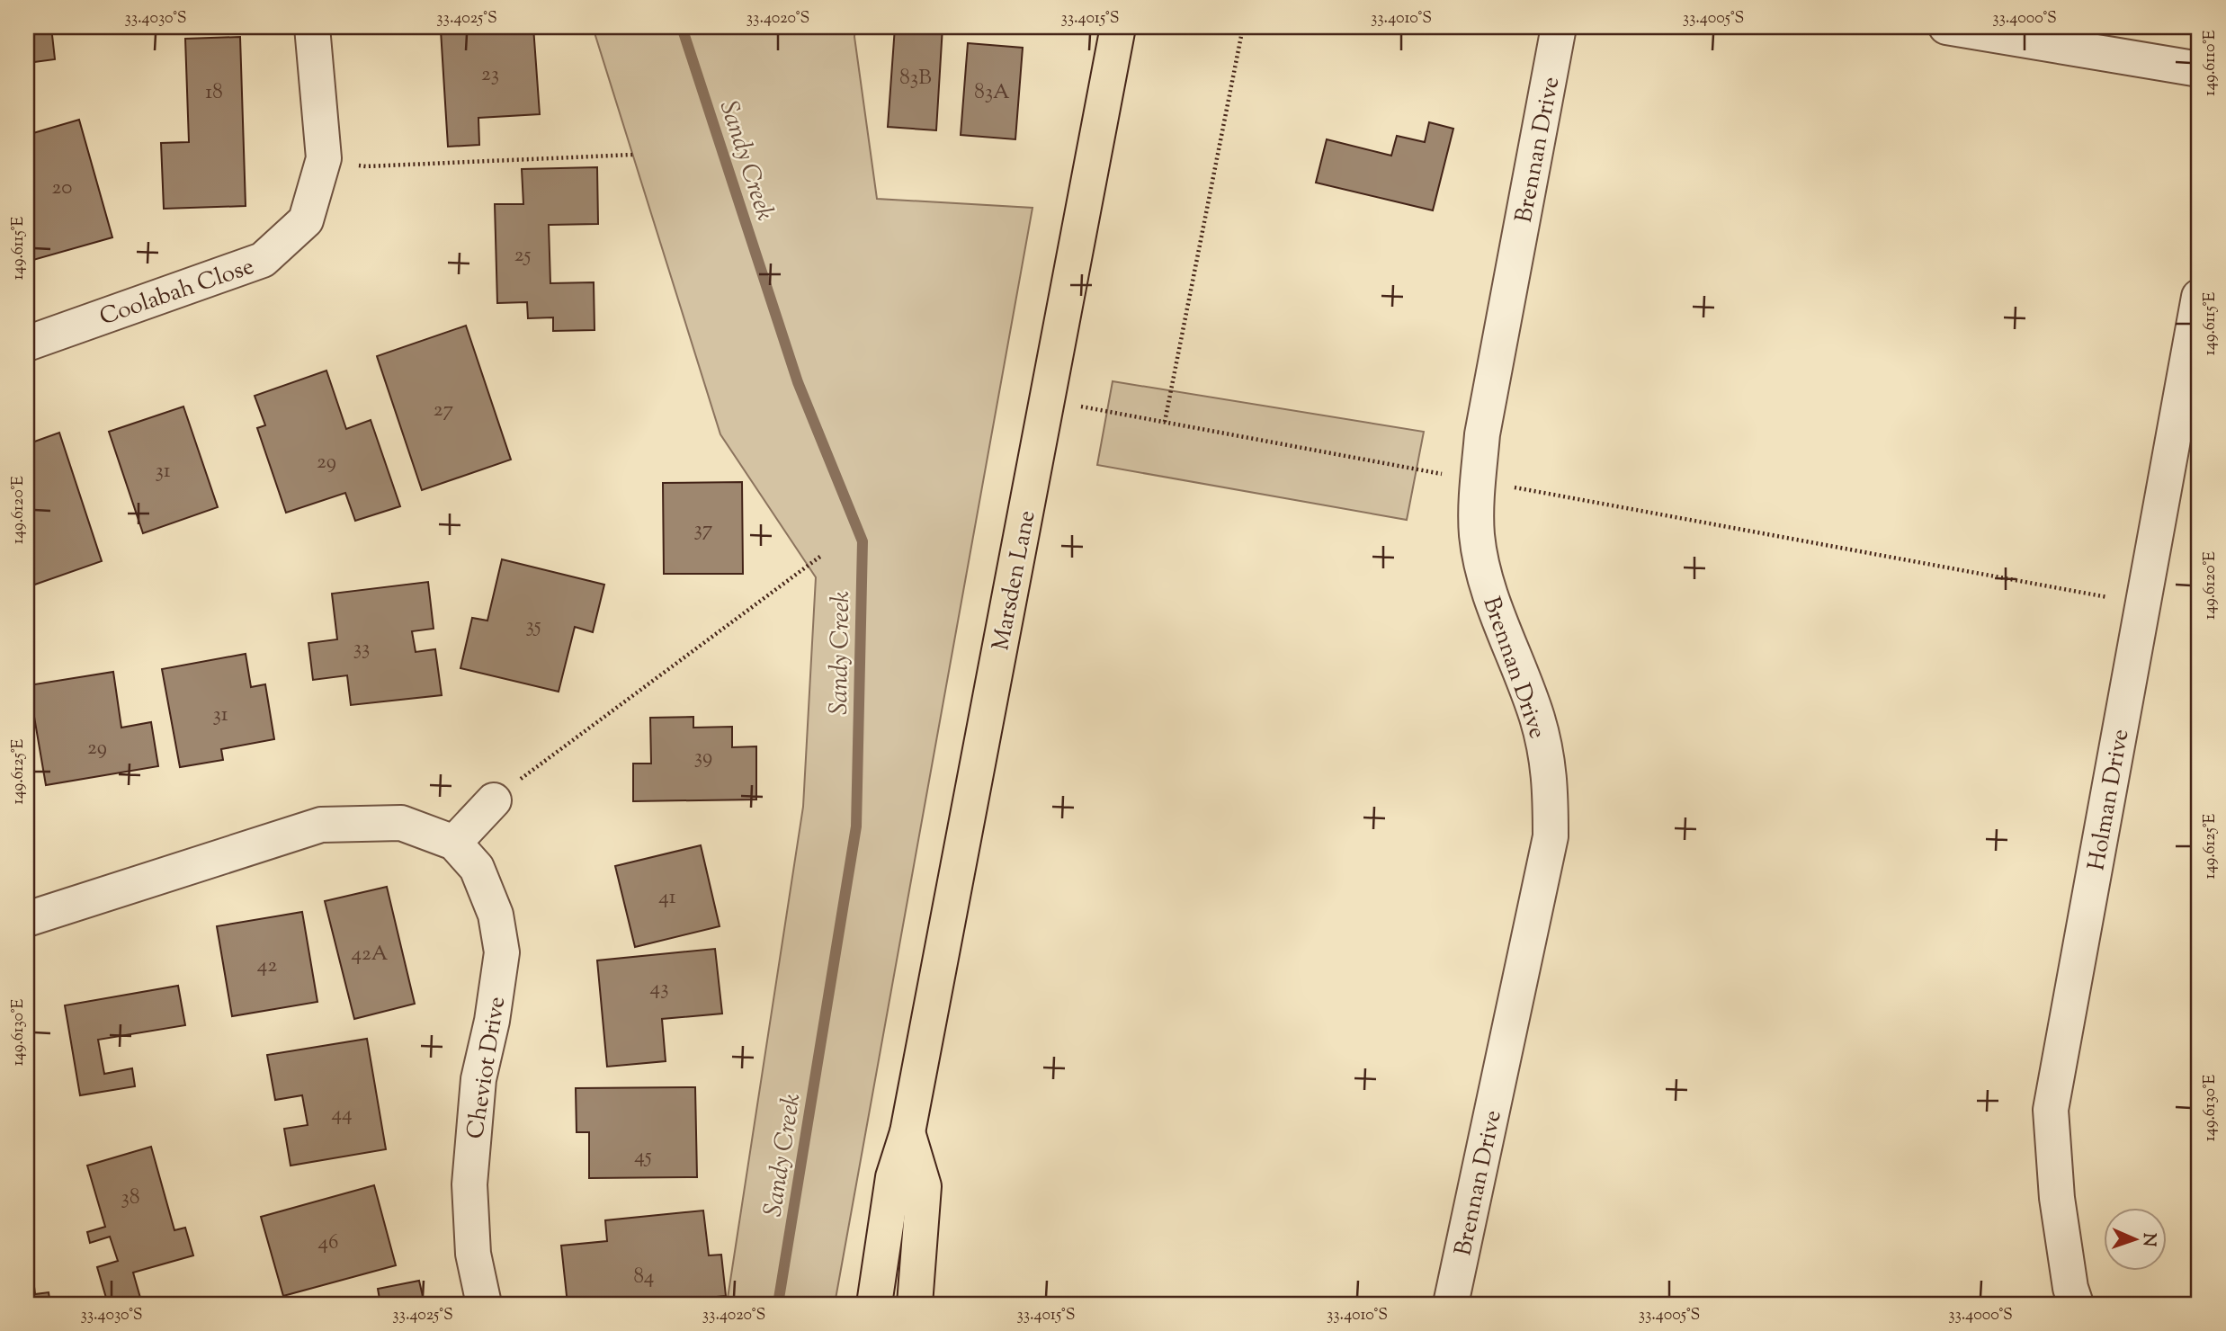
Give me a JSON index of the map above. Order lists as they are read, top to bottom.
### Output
{
  "streets": {
    "main road": ["Marsden Lane"],
    "street": [
      "Brennan Drive",
      "Coolabah Close",
      "Holman Drive",
      "Cheviot Drive"
    ]
  },
  "water": ["Sandy Creek"],
  "house_numbers": [
    "23",
    "83B",
    "18",
    "83A",
    "20",
    "25",
    "27",
    "29",
    "31",
    "37",
    "35",
    "33",
    "31",
    "29",
    "39",
    "41",
    "42A",
    "42",
    "43",
    "44",
    "45",
    "38",
    "46",
    "84"
  ],
  "north": "right",
  "coordinates": [
    "33.4030°S",
    "33.4025°S",
    "33.4020°S",
    "33.4015°S",
    "33.4010°S",
    "33.4005°S",
    "33.4000°S",
    "149.6110°E",
    "149.6115°E",
    "149.6120°E",
    "149.6125°E",
    "149.6130°E"
  ]
}
